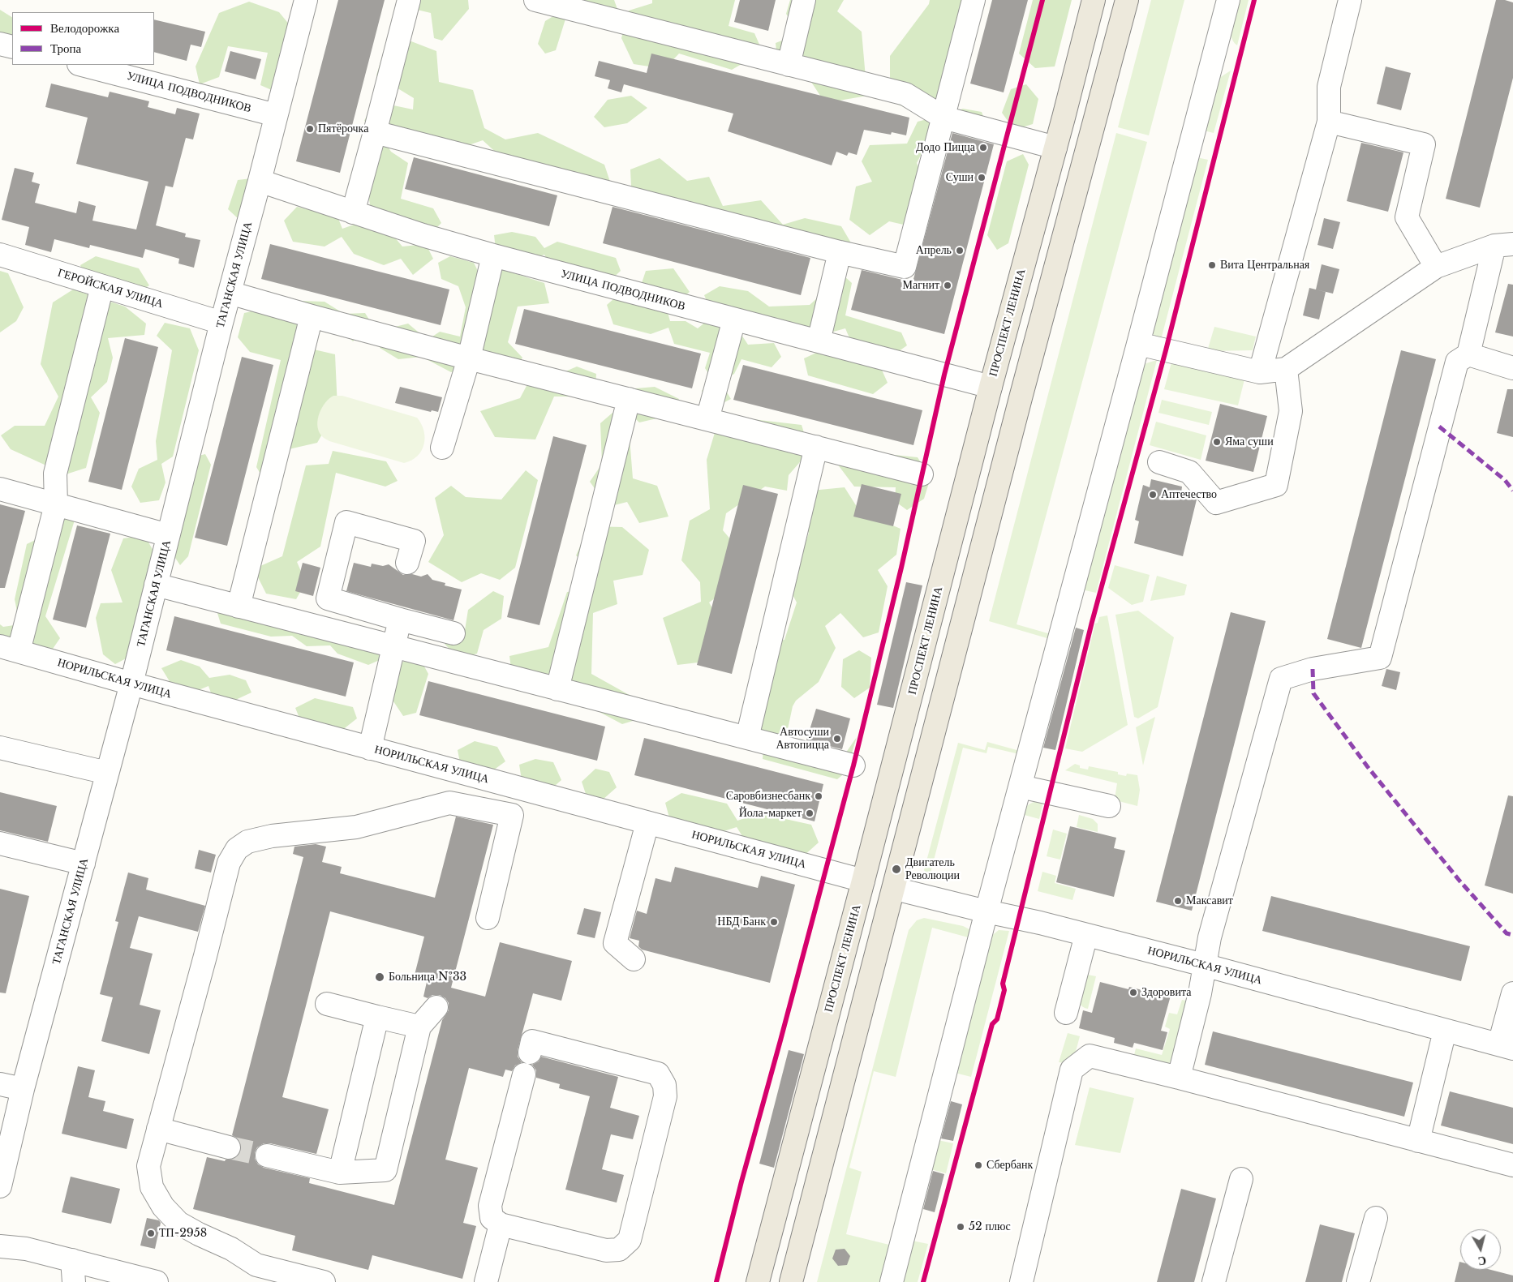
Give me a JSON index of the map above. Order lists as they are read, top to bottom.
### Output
{
  "streets": {
    "main road": ["ПРОСПЕКТ ЛЕНИНА"],
    "street": [
      "УЛИЦА ПОДВОДНИКОВ",
      "ТАГАНСКАЯ УЛИЦА",
      "ГЕРОЙСКАЯ УЛИЦА",
      "НОРИЛЬСКАЯ УЛИЦА"
    ]
  },
  "crossings": [
    ["УЛИЦА ПОДВОДНИКОВ", "ТАГАНСКАЯ УЛИЦА"],
    ["УЛИЦА ПОДВОДНИКОВ", "ПРОСПЕКТ ЛЕНИНА"],
    ["ТАГАНСКАЯ УЛИЦА", "ГЕРОЙСКАЯ УЛИЦА"],
    ["ТАГАНСКАЯ УЛИЦА", "НОРИЛЬСКАЯ УЛИЦА"],
    ["ПРОСПЕКТ ЛЕНИНА", "НОРИЛЬСКАЯ УЛИЦА"]
  ],
  "places": [
    "Пятёрочка",
    "Додо Пицца",
    "Суши",
    "Апрель",
    "Вита Центральная",
    "Магнит",
    "Яма суши",
    "Аптечество",
    "Автосуши Автопицца",
    "Саровбизнесбанк",
    "Йола-маркет",
    "Двигатель Революции",
    "Максавит",
    "НБД Банк",
    "Больница №33",
    "Здоровита",
    "Сбербанк",
    "52 плюс",
    "ТП-2958"
  ],
  "legend": ["Велодорожка", "Тропа"],
  "north": "bottom"
}
